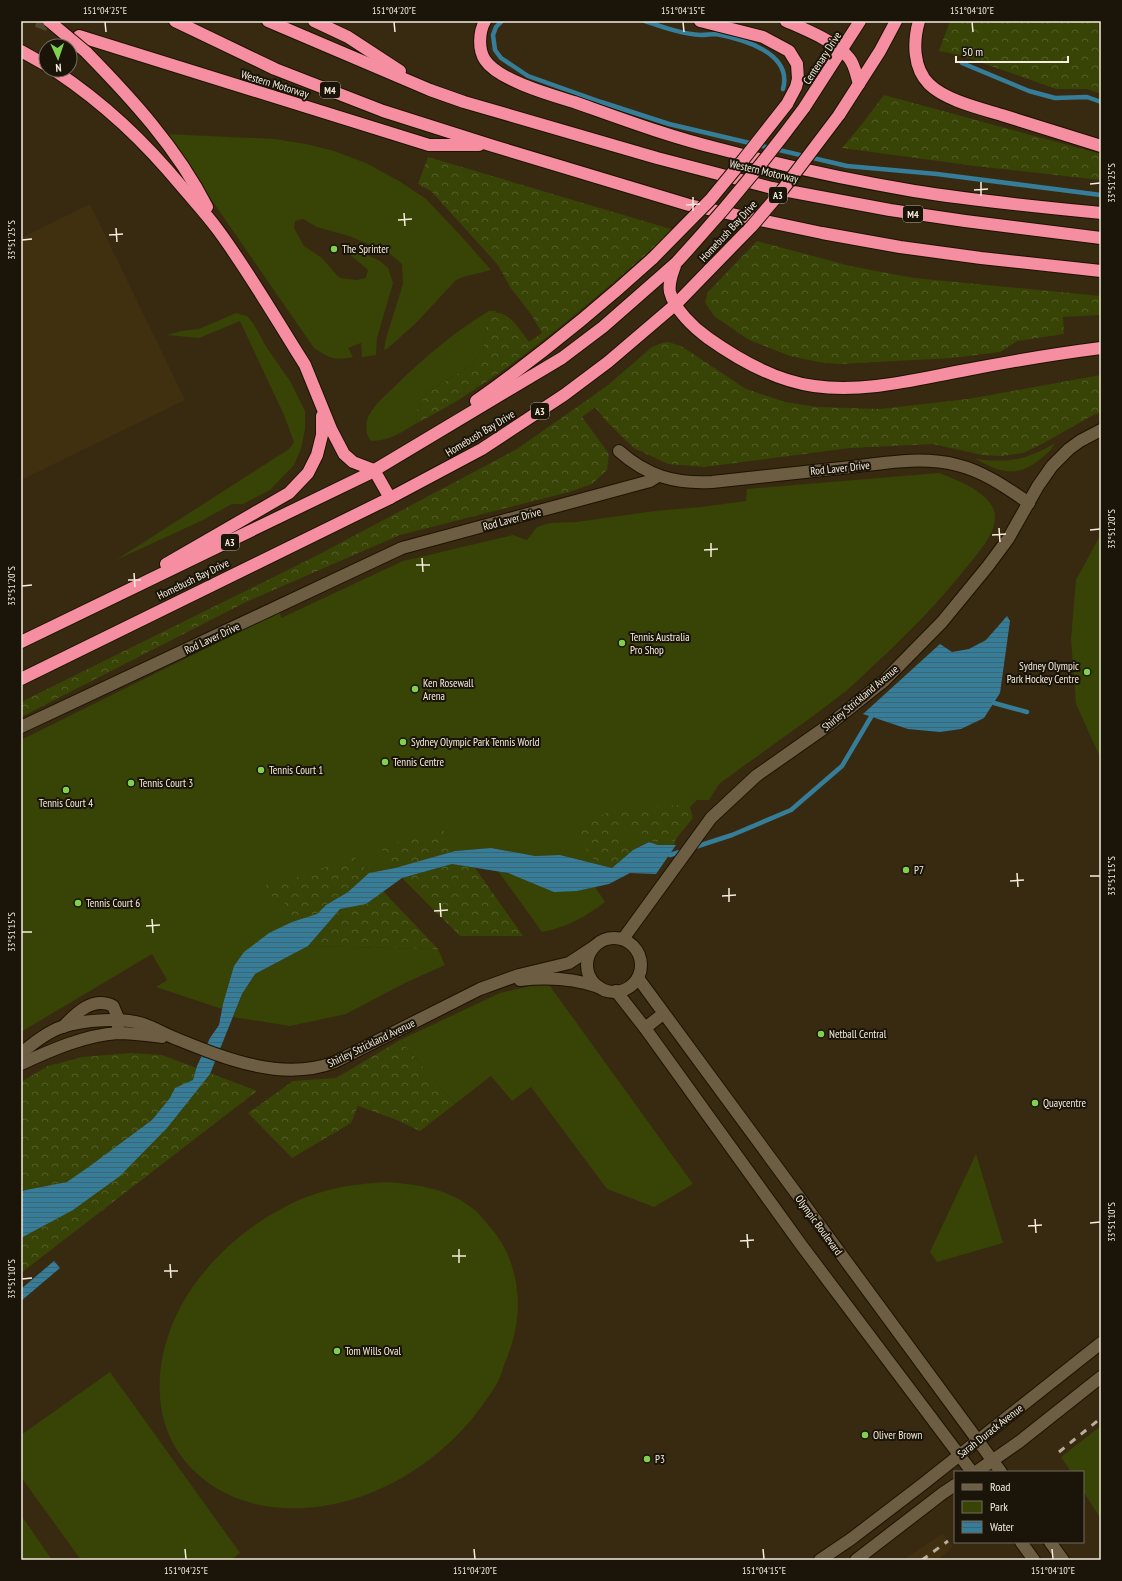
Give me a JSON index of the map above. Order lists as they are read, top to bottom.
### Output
{
  "streets": {
    "highway": [
      "Centenary Drive",
      "Western Motorway",
      "M4",
      "A3",
      "Homebush Bay Drive"
    ],
    "street": [
      "Rod Laver Drive",
      "Shirley Strickland Avenue",
      "Olympic Boulevard",
      "Sarah Durack Avenue"
    ]
  },
  "crossings": [
    ["Centenary Drive", "Homebush Bay Drive"],
    ["A3", "Homebush Bay Drive"],
    ["Rod Laver Drive", "Shirley Strickland Avenue"],
    ["Shirley Strickland Avenue", "Olympic Boulevard"],
    ["Olympic Boulevard", "Sarah Durack Avenue"]
  ],
  "places": [
    "The Sprinter",
    "Tennis Australia Pro Shop",
    "Sydney Olympic Park Hockey Centre",
    "Ken Rosewall Arena",
    "Sydney Olympic Park Tennis World",
    "Tennis Centre",
    "Tennis Court 1",
    "Tennis Court 3",
    "Tennis Court 4",
    "P7",
    "Tennis Court 6",
    "Netball Central",
    "Quaycentre",
    "Tom Wills Oval",
    "Oliver Brown",
    "P3"
  ],
  "legend": ["Road", "Park", "Water"],
  "scale_bar": "50 m",
  "north": "bottom",
  "coordinates": [
    "151°04'25\"E",
    "151°04'20\"E",
    "151°04'15\"E",
    "151°04'10\"E",
    "33°51'25\"S",
    "33°51'20\"S",
    "33°51'15\"S",
    "33°51'10\"S"
  ]
}
